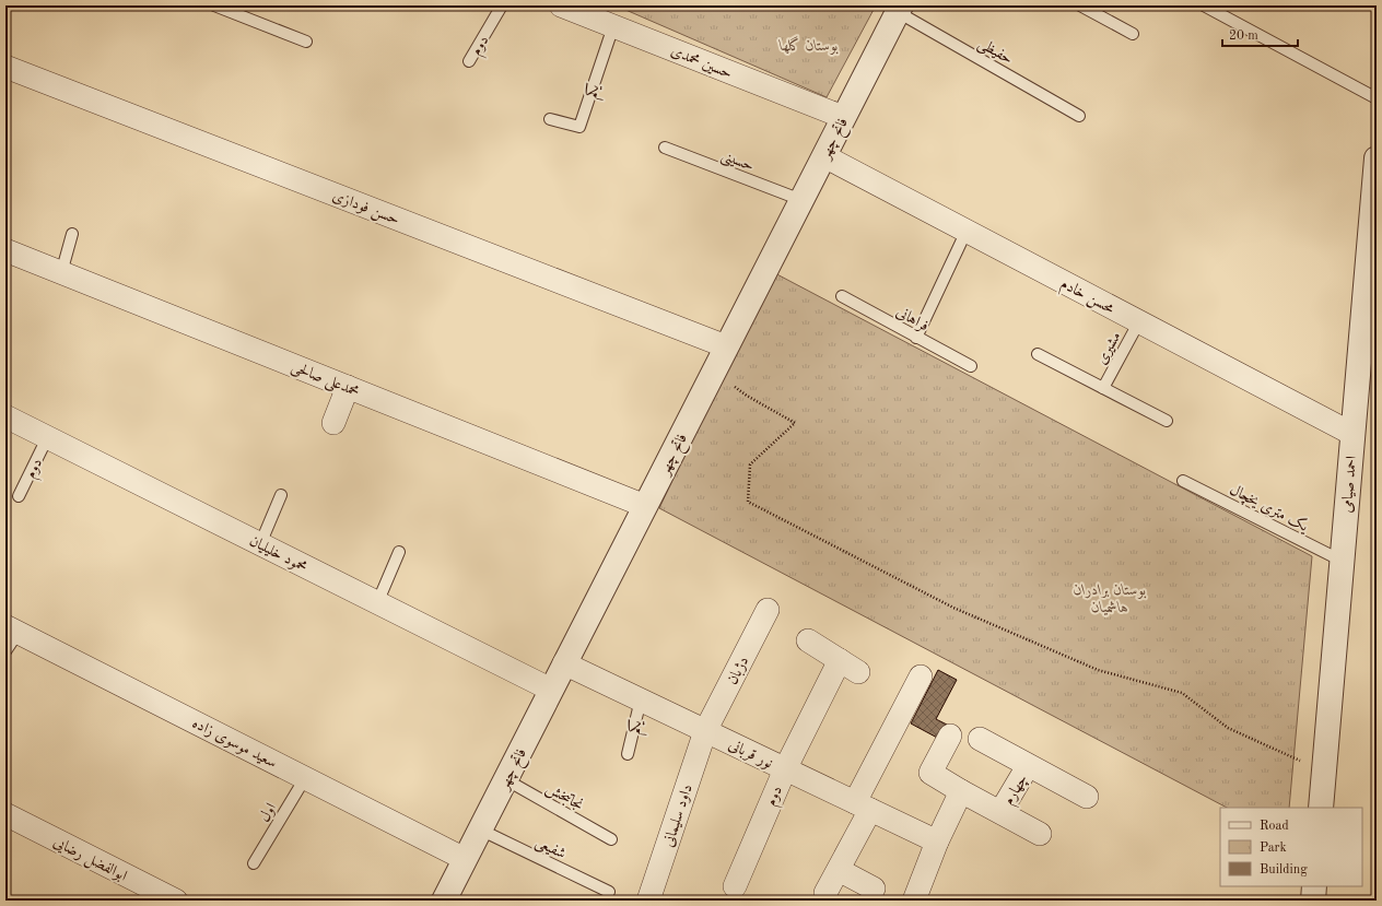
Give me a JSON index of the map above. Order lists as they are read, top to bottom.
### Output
{
  "streets": {
    "street": [
      "دوم",
      "حسین محمدی",
      "فاتح چهر",
      "حسن فودازی",
      "محسن خادم",
      "محمدعلی صالحی",
      "احمد صیامی",
      "محمود خلیلیان",
      "دژبان",
      "سعید موسوی زاده",
      "نور قربانی",
      "چهارم",
      "داود سلیمانی",
      "ابوالفضل رضایی"
    ],
    "lane": [
      "حفیظی",
      "یکم",
      "حسینی",
      "فراهانی",
      "مشیری",
      "یک متری یخچال",
      "نجاتبخش",
      "اول",
      "شفیعی"
    ]
  },
  "crossings": [
    ["دوم", "محمود خلیلیان"],
    ["دوم", "نور قربانی"],
    ["حفیظی", "فاتح چهر"],
    ["حسین محمدی", "یکم"],
    ["حسین محمدی", "فاتح چهر"],
    ["یکم", "نور قربانی"],
    ["فاتح چهر", "حسینی"],
    ["فاتح چهر", "حسن فودازی"],
    ["فاتح چهر", "محسن خادم"],
    ["فاتح چهر", "محمدعلی صالحی"],
    ["فاتح چهر", "محمود خلیلیان"],
    ["فاتح چهر", "سعید موسوی زاده"],
    ["فاتح چهر", "نور قربانی"],
    ["فاتح چهر", "نجاتبخش"],
    ["فاتح چهر", "شفیعی"],
    ["محسن خادم", "مشیری"],
    ["محسن خادم", "احمد صیامی"],
    ["احمد صیامی", "یک متری یخچال"],
    ["دژبان", "نور قربانی"],
    ["دژبان", "داود سلیمانی"],
    ["سعید موسوی زاده", "اول"],
    ["نور قربانی", "داود سلیمانی"]
  ],
  "parks": ["بوستان گلها", "بوستان برادران هاشمیان"],
  "legend": ["Road", "Park", "Building"],
  "scale_bar": "20 m"
}
